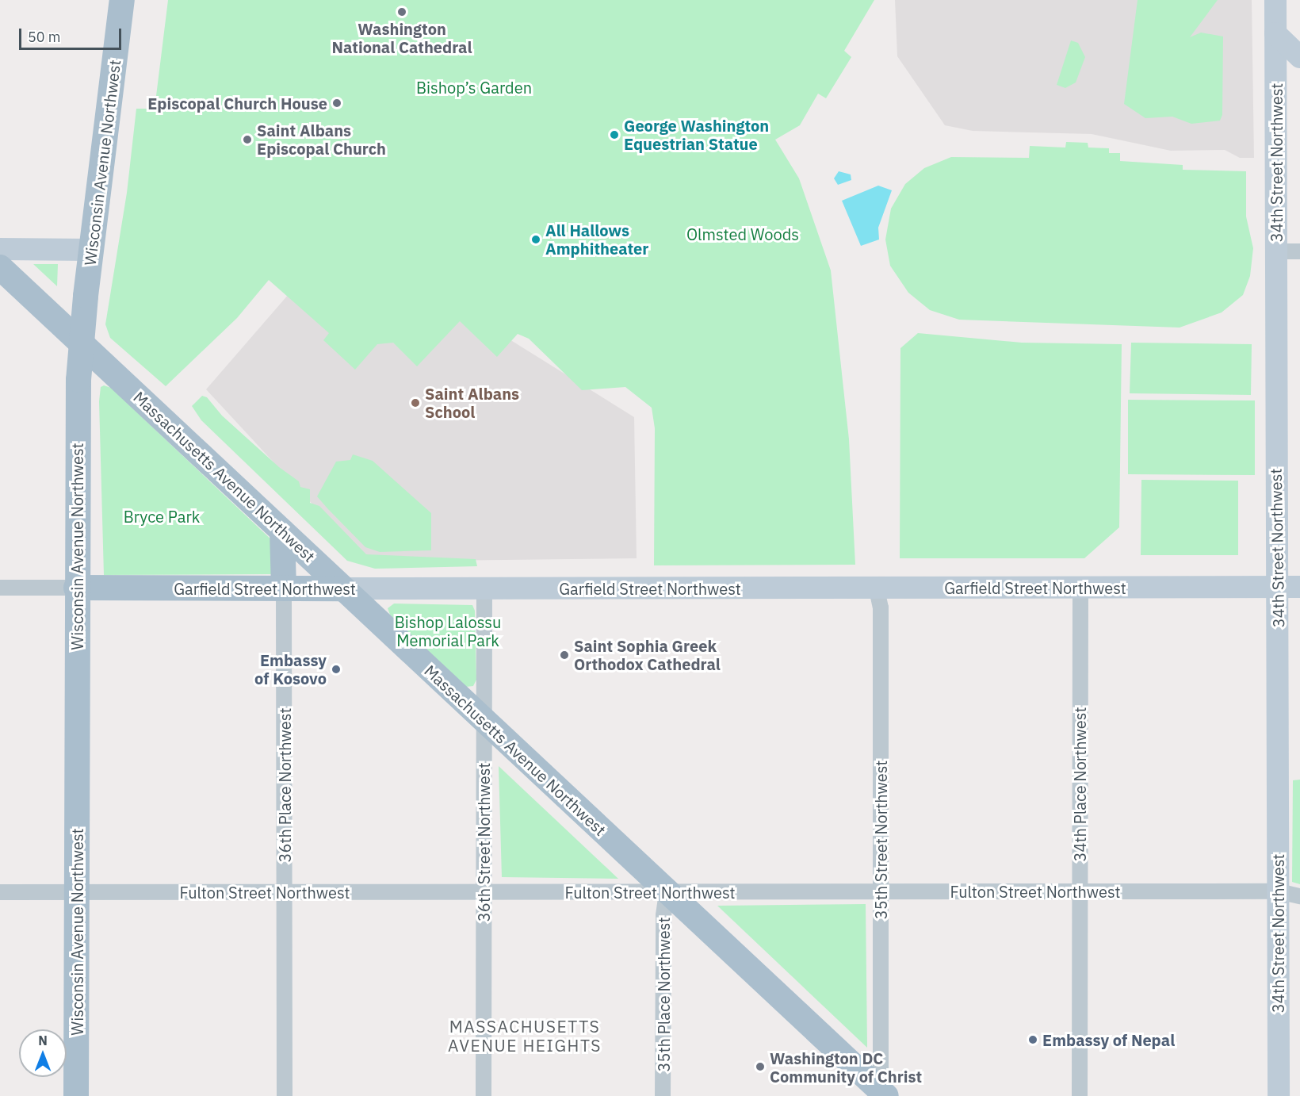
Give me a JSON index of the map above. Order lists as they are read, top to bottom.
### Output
{
  "streets": {
    "main road": [
      "Wisconsin Avenue Northwest",
      "34th Street Northwest",
      "Massachusetts Avenue Northwest",
      "Garfield Street Northwest"
    ],
    "street": [
      "34th Place Northwest",
      "36th Place Northwest",
      "35th Street Northwest",
      "36th Street Northwest",
      "Fulton Street Northwest",
      "35th Place Northwest"
    ]
  },
  "crossings": [
    ["Wisconsin Avenue Northwest", "Massachusetts Avenue Northwest"],
    ["Wisconsin Avenue Northwest", "Garfield Street Northwest"],
    ["Wisconsin Avenue Northwest", "Fulton Street Northwest"],
    ["34th Street Northwest", "Garfield Street Northwest"],
    ["34th Street Northwest", "Fulton Street Northwest"],
    ["Massachusetts Avenue Northwest", "Garfield Street Northwest"],
    ["Massachusetts Avenue Northwest", "35th Street Northwest"],
    ["Massachusetts Avenue Northwest", "36th Street Northwest"],
    ["Massachusetts Avenue Northwest", "Fulton Street Northwest"],
    ["Massachusetts Avenue Northwest", "35th Place Northwest"],
    ["Garfield Street Northwest", "34th Place Northwest"],
    ["Garfield Street Northwest", "36th Place Northwest"],
    ["Garfield Street Northwest", "35th Street Northwest"],
    ["Garfield Street Northwest", "36th Street Northwest"],
    ["34th Place Northwest", "Fulton Street Northwest"],
    ["36th Place Northwest", "Fulton Street Northwest"],
    ["35th Street Northwest", "Fulton Street Northwest"],
    ["36th Street Northwest", "Fulton Street Northwest"],
    ["Fulton Street Northwest", "35th Place Northwest"]
  ],
  "districts": ["MASSACHUSETTS AVENUE HEIGHTS"],
  "parks": [
    "Bishop’s Garden",
    "Olmsted Woods",
    "Bryce Park",
    "Bishop Lalossu Memorial Park"
  ],
  "places": [
    "Washington National Cathedral",
    "Episcopal Church House",
    "George Washington Equestrian Statue",
    "Saint Albans Episcopal Church",
    "All Hallows Amphitheater",
    "Saint Albans School",
    "Saint Sophia Greek Orthodox Cathedral",
    "Embassy of Kosovo",
    "Embassy of Nepal",
    "Washington DC Community of Christ"
  ],
  "scale_bar": "50 m",
  "north": "top"
}
